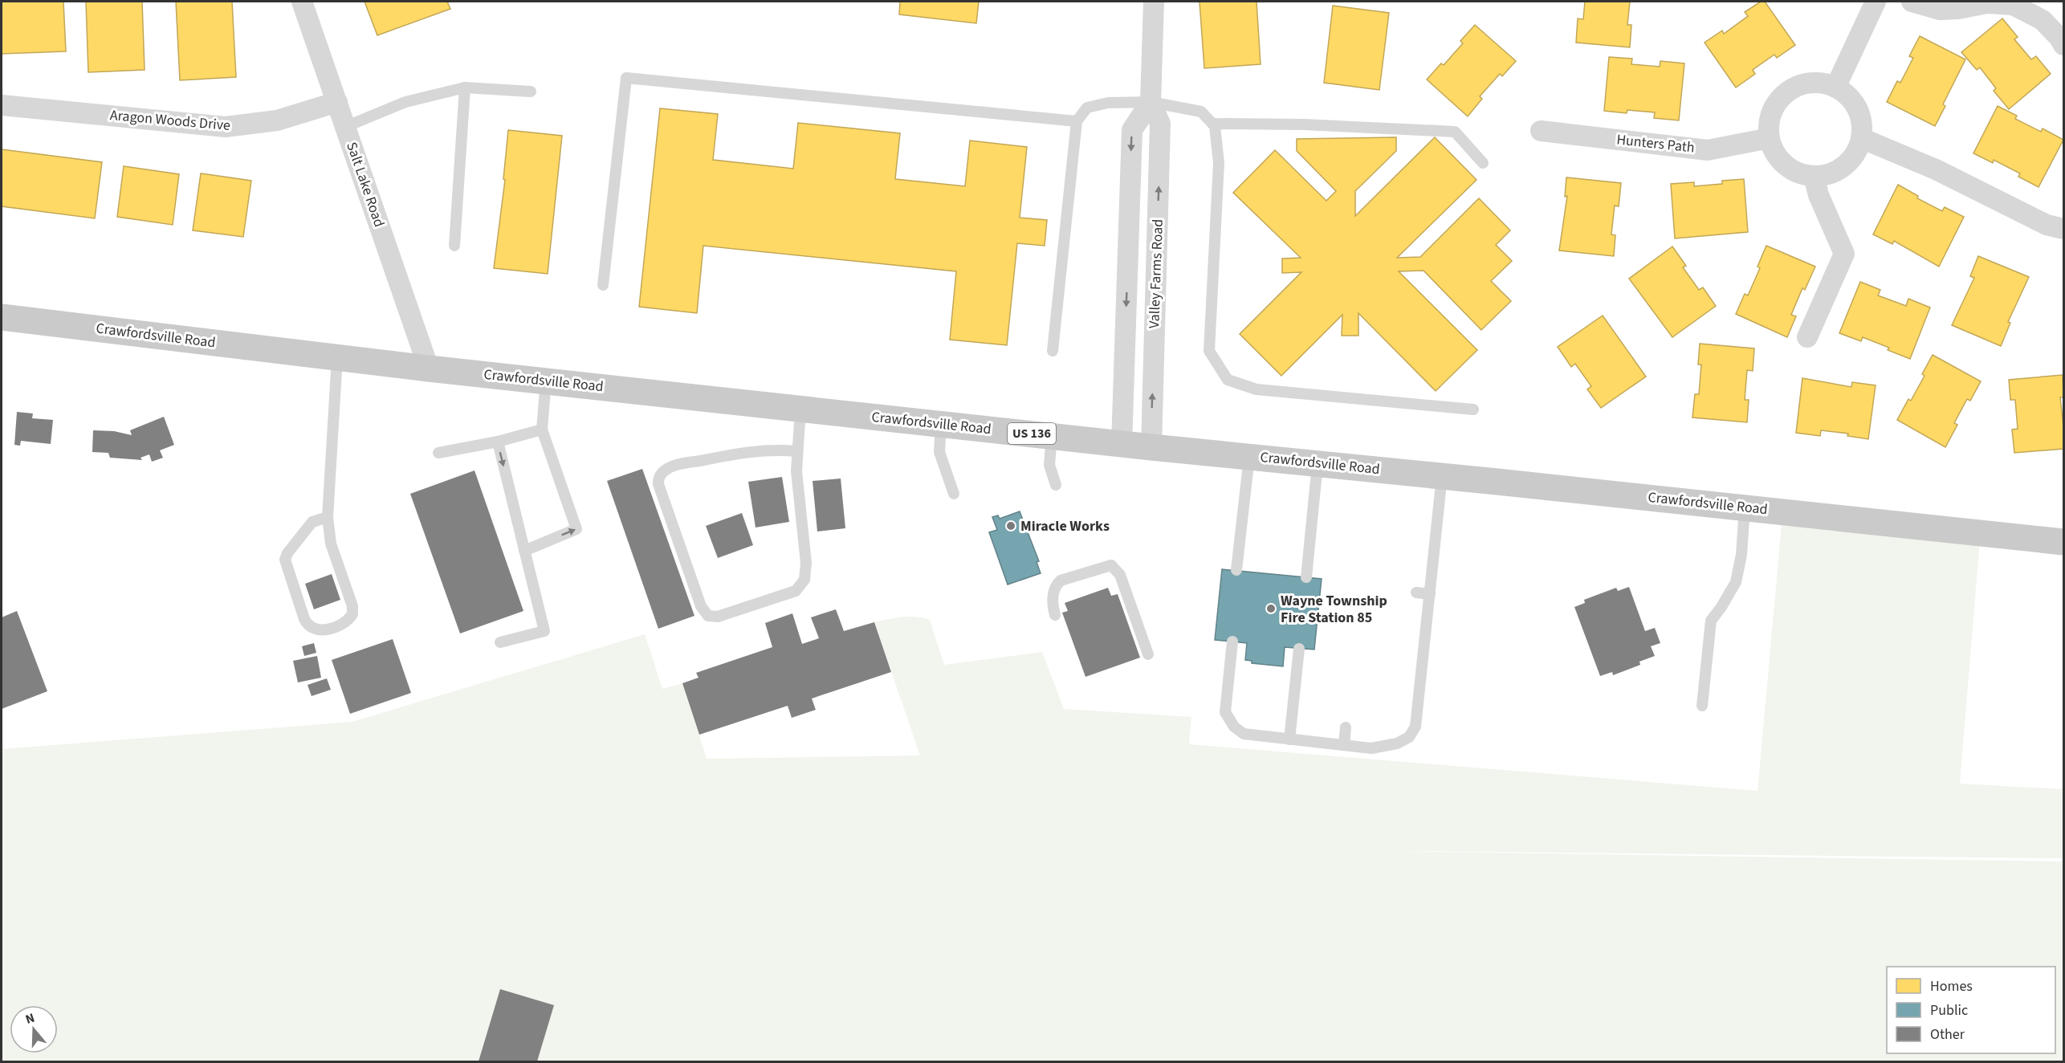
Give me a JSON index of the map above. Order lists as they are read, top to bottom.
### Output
{
  "streets": {
    "main road": ["Crawfordsville Road", "US 136"],
    "street": [
      "Aragon Woods Drive",
      "Hunters Path",
      "Salt Lake Road",
      "Valley Farms Road"
    ]
  },
  "crossings": [
    ["Aragon Woods Drive", "Salt Lake Road"],
    ["Salt Lake Road", "Crawfordsville Road"],
    ["Valley Farms Road", "Crawfordsville Road"]
  ],
  "places": ["Miracle Works", "Wayne Township Fire Station 85"],
  "legend": ["Homes", "Public", "Other"],
  "north": "top"
}
